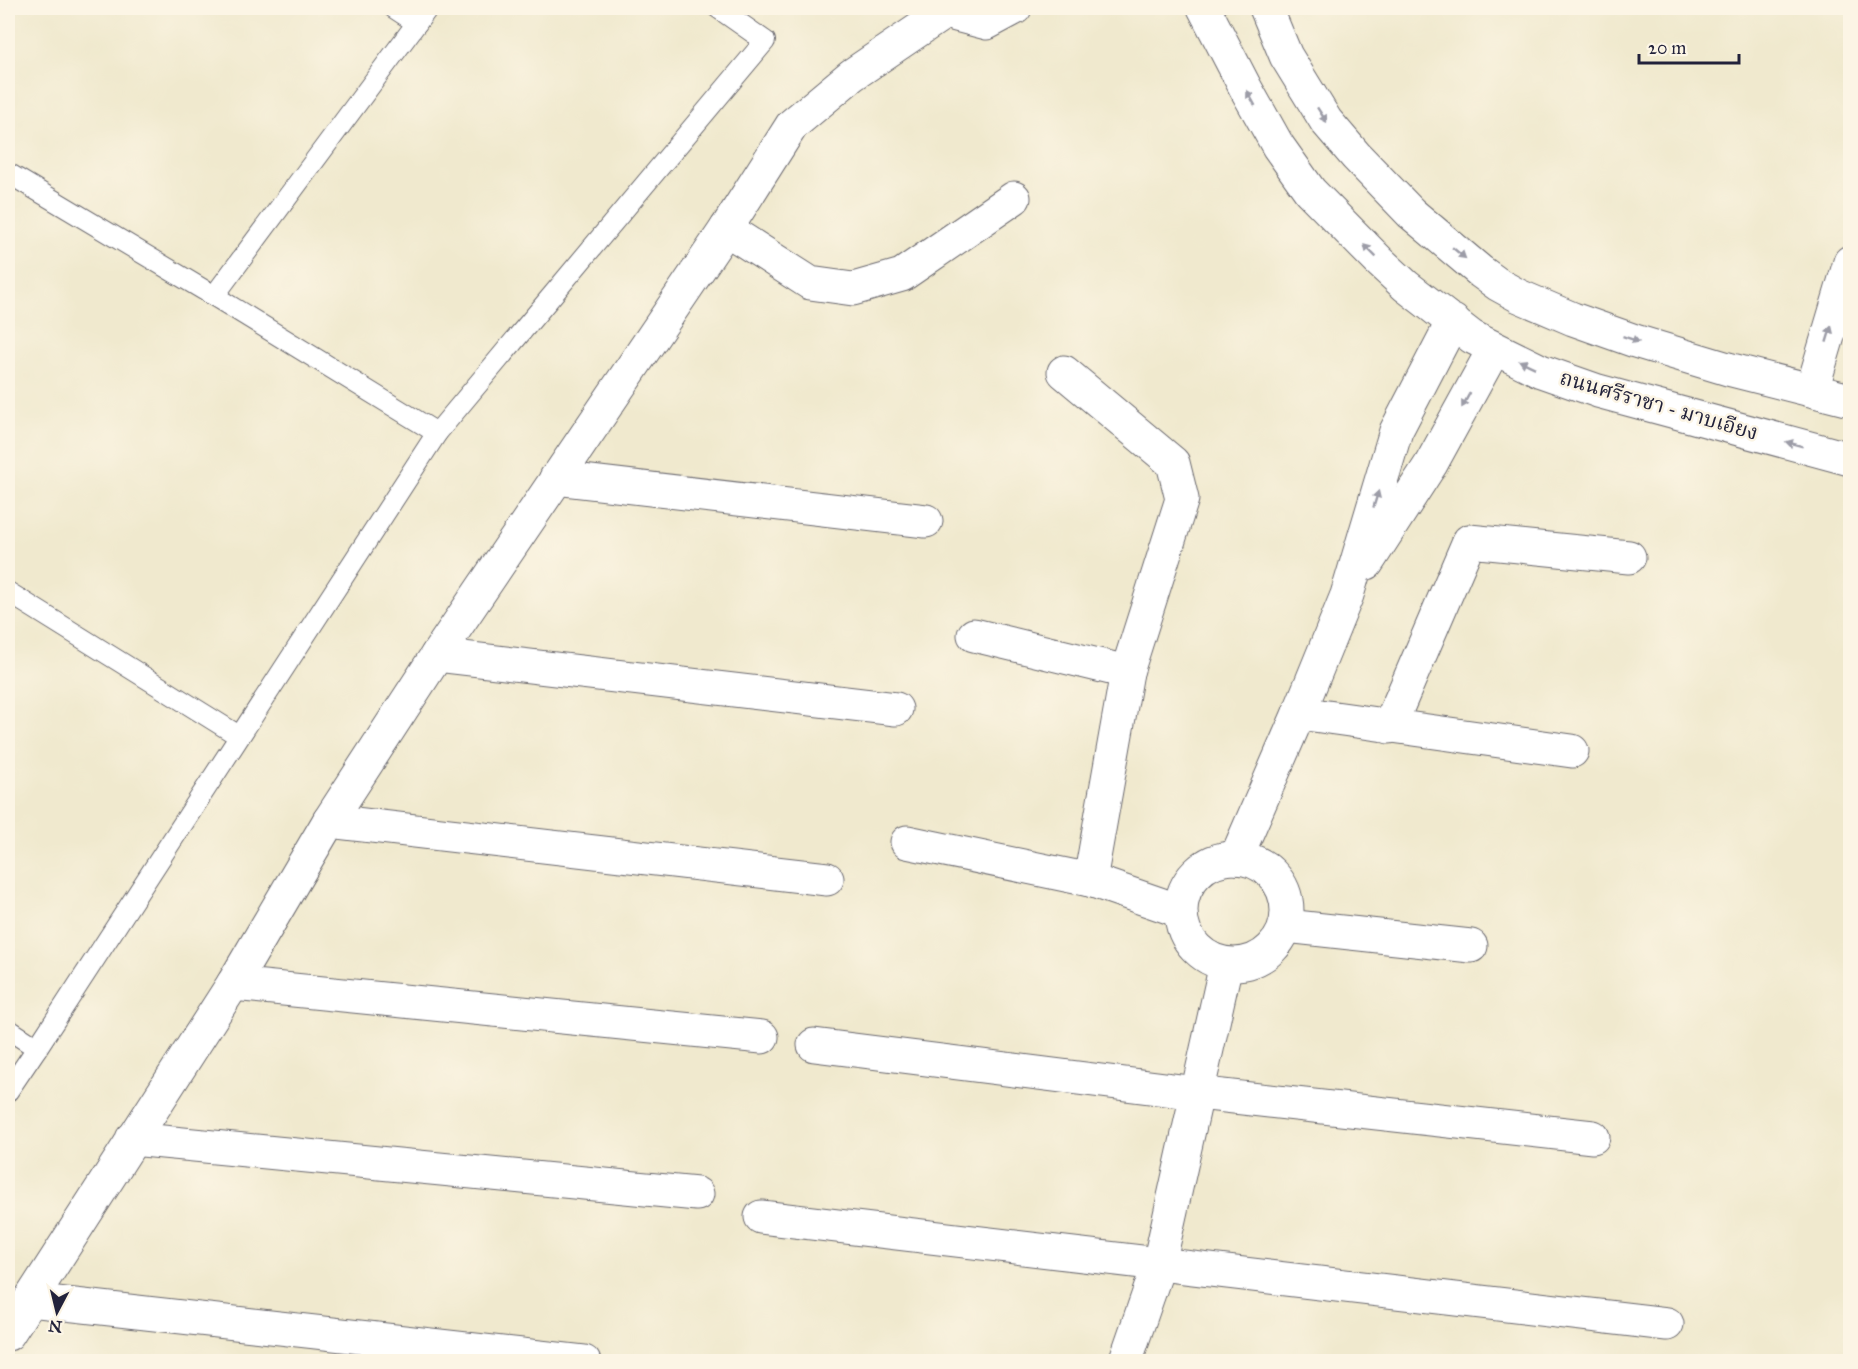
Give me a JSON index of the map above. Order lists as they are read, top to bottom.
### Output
{
  "streets": {
    "street": ["ถนนศรีราชา - มาบเอียง"]
  },
  "scale_bar": "20 m",
  "north": "bottom"
}
